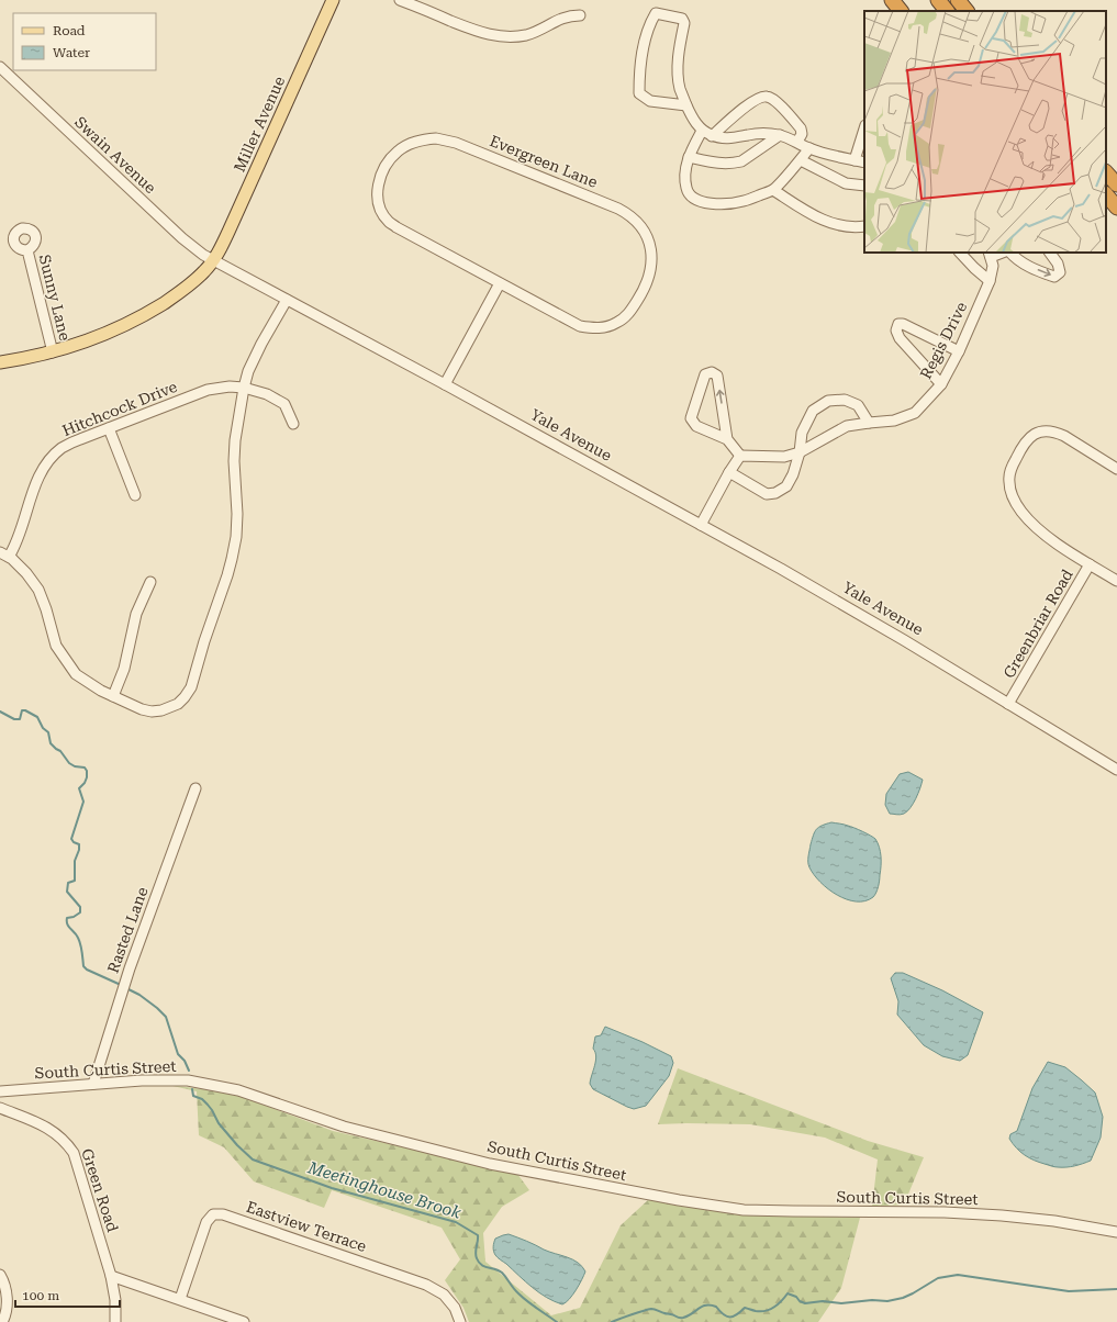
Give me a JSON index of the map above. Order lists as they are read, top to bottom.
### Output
{
  "streets": {
    "main road": ["Miller Avenue"],
    "street": [
      "Swain Avenue",
      "Evergreen Lane",
      "Sunny Lane",
      "Regis Drive",
      "Hitchcock Drive",
      "Yale Avenue",
      "Greenbriar Road",
      "Rasted Lane",
      "South Curtis Street",
      "Green Road",
      "Eastview Terrace"
    ]
  },
  "crossings": [
    ["Miller Avenue", "Swain Avenue"],
    ["Miller Avenue", "Yale Avenue"],
    ["Swain Avenue", "Yale Avenue"],
    ["Yale Avenue", "Greenbriar Road"],
    ["Rasted Lane", "South Curtis Street"]
  ],
  "water": ["Meetinghouse Brook"],
  "legend": ["Road", "Water"],
  "scale_bar": "100 m"
}
